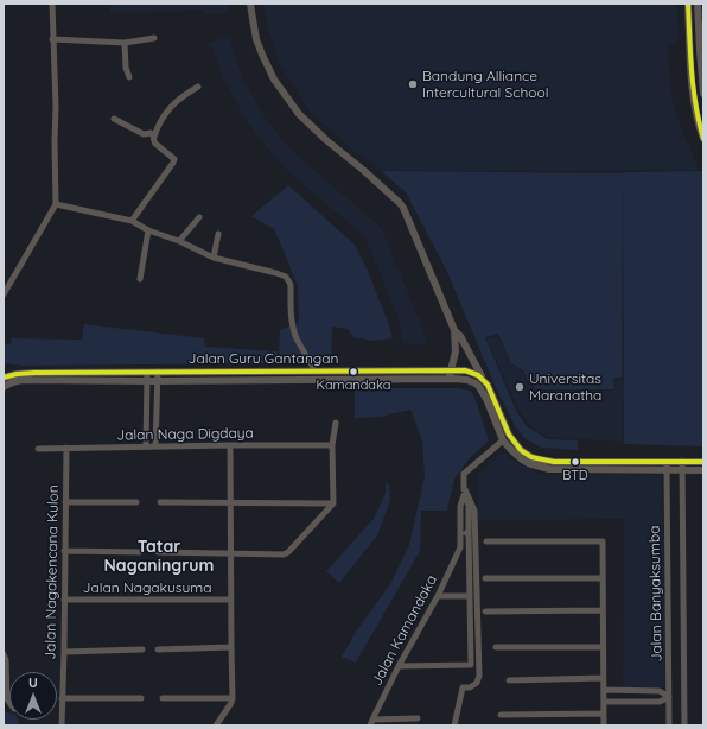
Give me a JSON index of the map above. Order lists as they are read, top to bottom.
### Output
{
  "streets": {
    "street": [
      "Jalan Guru Gantangan",
      "Jalan Naga Digdaya",
      "Jalan Nagakencana Kulon",
      "Jalan Nagakusuma",
      "Jalan Banyaksumba",
      "Jalan Kamandaka"
    ]
  },
  "crossings": [
    ["Jalan Guru Gantangan", "Jalan Banyaksumba"],
    ["Jalan Guru Gantangan", "Jalan Kamandaka"],
    ["Jalan Naga Digdaya", "Jalan Nagakencana Kulon"],
    ["Jalan Nagakencana Kulon", "Jalan Nagakusuma"]
  ],
  "districts": ["Tatar Naganingrum"],
  "places": [
    "Bandung Alliance Intercultural School",
    "Kamandaka",
    "Universitas Maranatha",
    "BTD"
  ],
  "north": "top"
}
